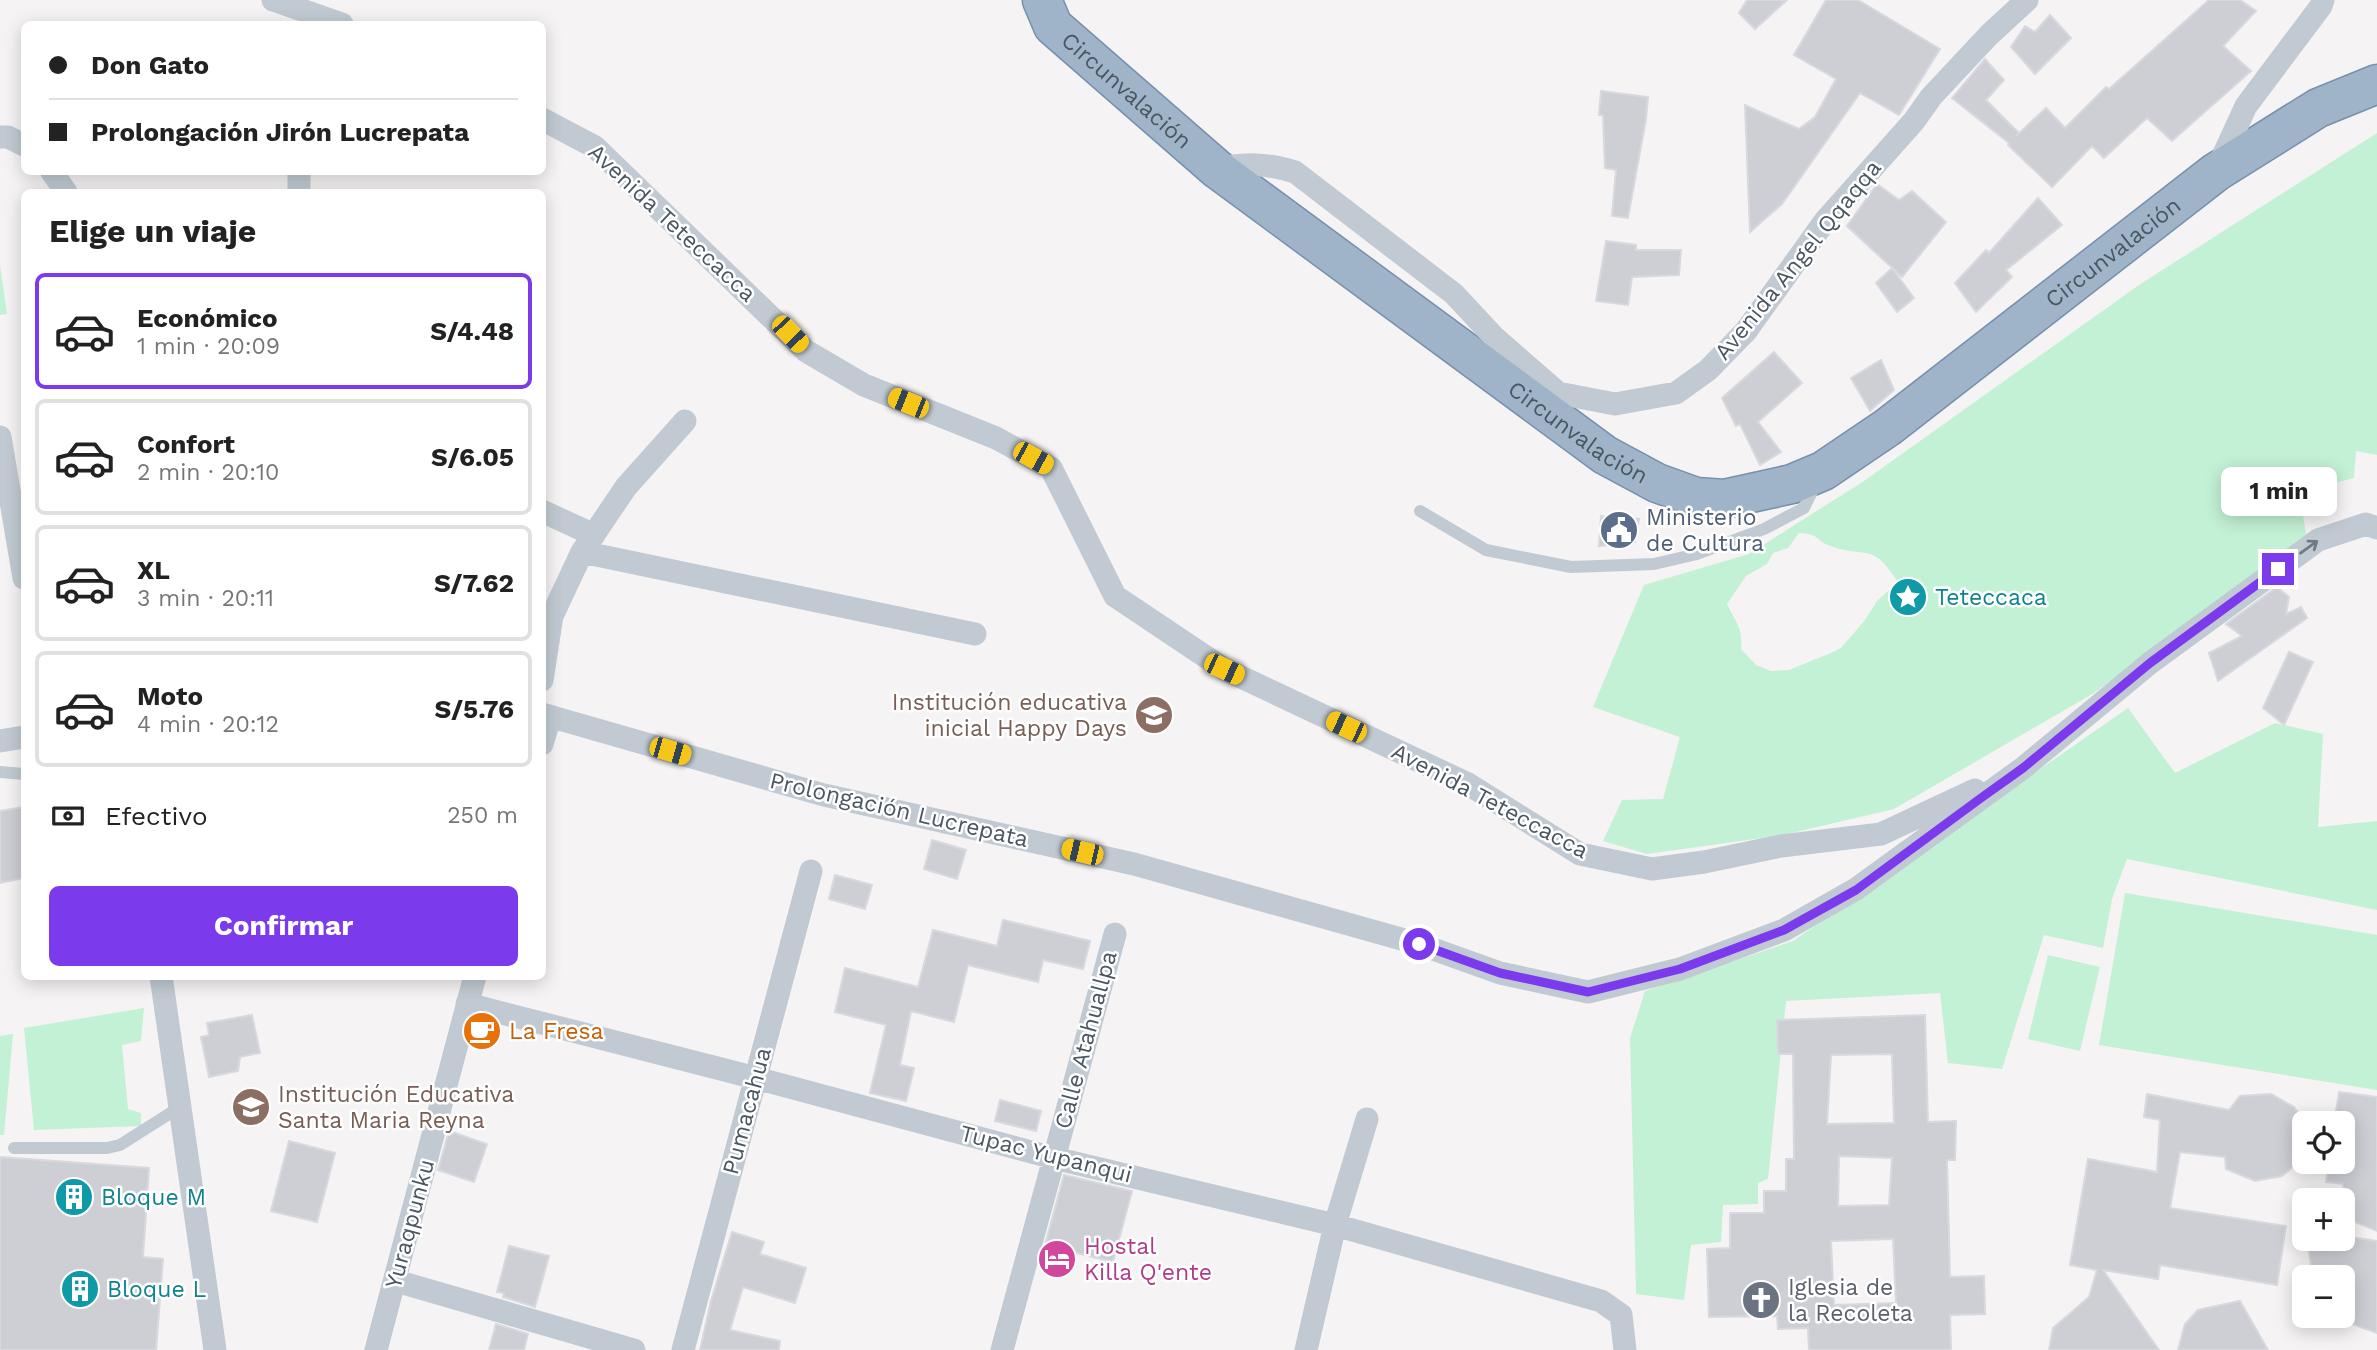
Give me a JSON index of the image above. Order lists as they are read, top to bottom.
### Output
{
  "streets": {
    "highway": ["Circunvalación"],
    "street": [
      "Avenida Teteccacca",
      "Avenida Angel Qqaqqa",
      "Prolongación Lucrepata",
      "Calle Atahuallpa",
      "Pumacahua",
      "Tupac Yupanqui",
      "Yuraqpunku"
    ]
  },
  "crossings": [
    ["Circunvalación", "Avenida Angel Qqaqqa"],
    ["Avenida Teteccacca", "Prolongación Lucrepata"],
    ["Calle Atahuallpa", "Tupac Yupanqui"],
    ["Pumacahua", "Tupac Yupanqui"],
    ["Tupac Yupanqui", "Yuraqpunku"]
  ],
  "places": {
    "public building": ["Ministerio de Cultura"],
    "place": ["Teteccaca"],
    "school or university": ["Institución educativa inicial Happy Days", "Institución Educativa Santa Maria Reyna"],
    "cafe": ["La Fresa"],
    "building": ["Bloque M", "Bloque L"],
    "hotel": ["Hostal Killa Q'ente"],
    "church": ["Iglesia de la Recoleta"]
  },
  "page": {
    "banner": ["Don Gato", "Prolongación Jirón Lucrepata"],
    "heading": "Elige un viaje",
    "list": [
      {
        "name": "Económico",
        "note": "1 min · 20:09",
        "value": "S/4.48"
      },
      {
        "name": "Confort",
        "note": "2 min · 20:10",
        "value": "S/6.05"
      },
      {
        "name": "XL",
        "note": "3 min · 20:11",
        "value": "S/7.62"
      },
      {
        "name": "Moto",
        "note": "4 min · 20:12",
        "value": "S/5.76"
      }
    ],
    "bubble": "1 min",
    "pay": ["Efectivo", "250 m"],
    "buttons": "Confirmar",
    "map_buttons": ["+", "−"]
  }
}
